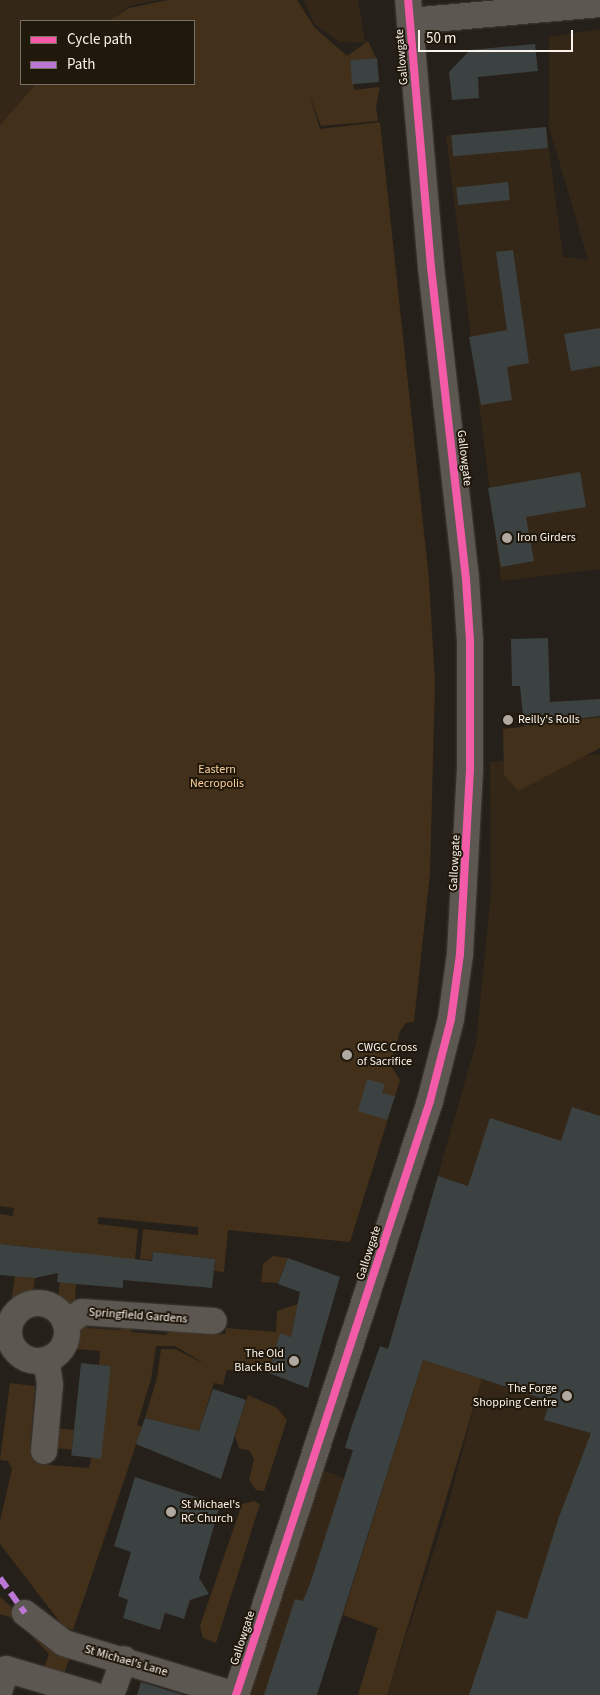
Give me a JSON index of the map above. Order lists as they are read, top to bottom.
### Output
{
  "streets": {
    "street": ["Gallowgate", "Springfield Gardens", "St Michael's Lane"]
  },
  "crossings": [
    ["Gallowgate", "St Michael's Lane"]
  ],
  "parks": ["Eastern Necropolis"],
  "places": [
    "Iron Girders",
    "Reilly's Rolls",
    "CWGC Cross of Sacrifice",
    "The Old Black Bull",
    "The Forge Shopping Centre",
    "St Michael's RC Church"
  ],
  "legend": ["Cycle path", "Path"],
  "scale_bar": "50 m"
}
